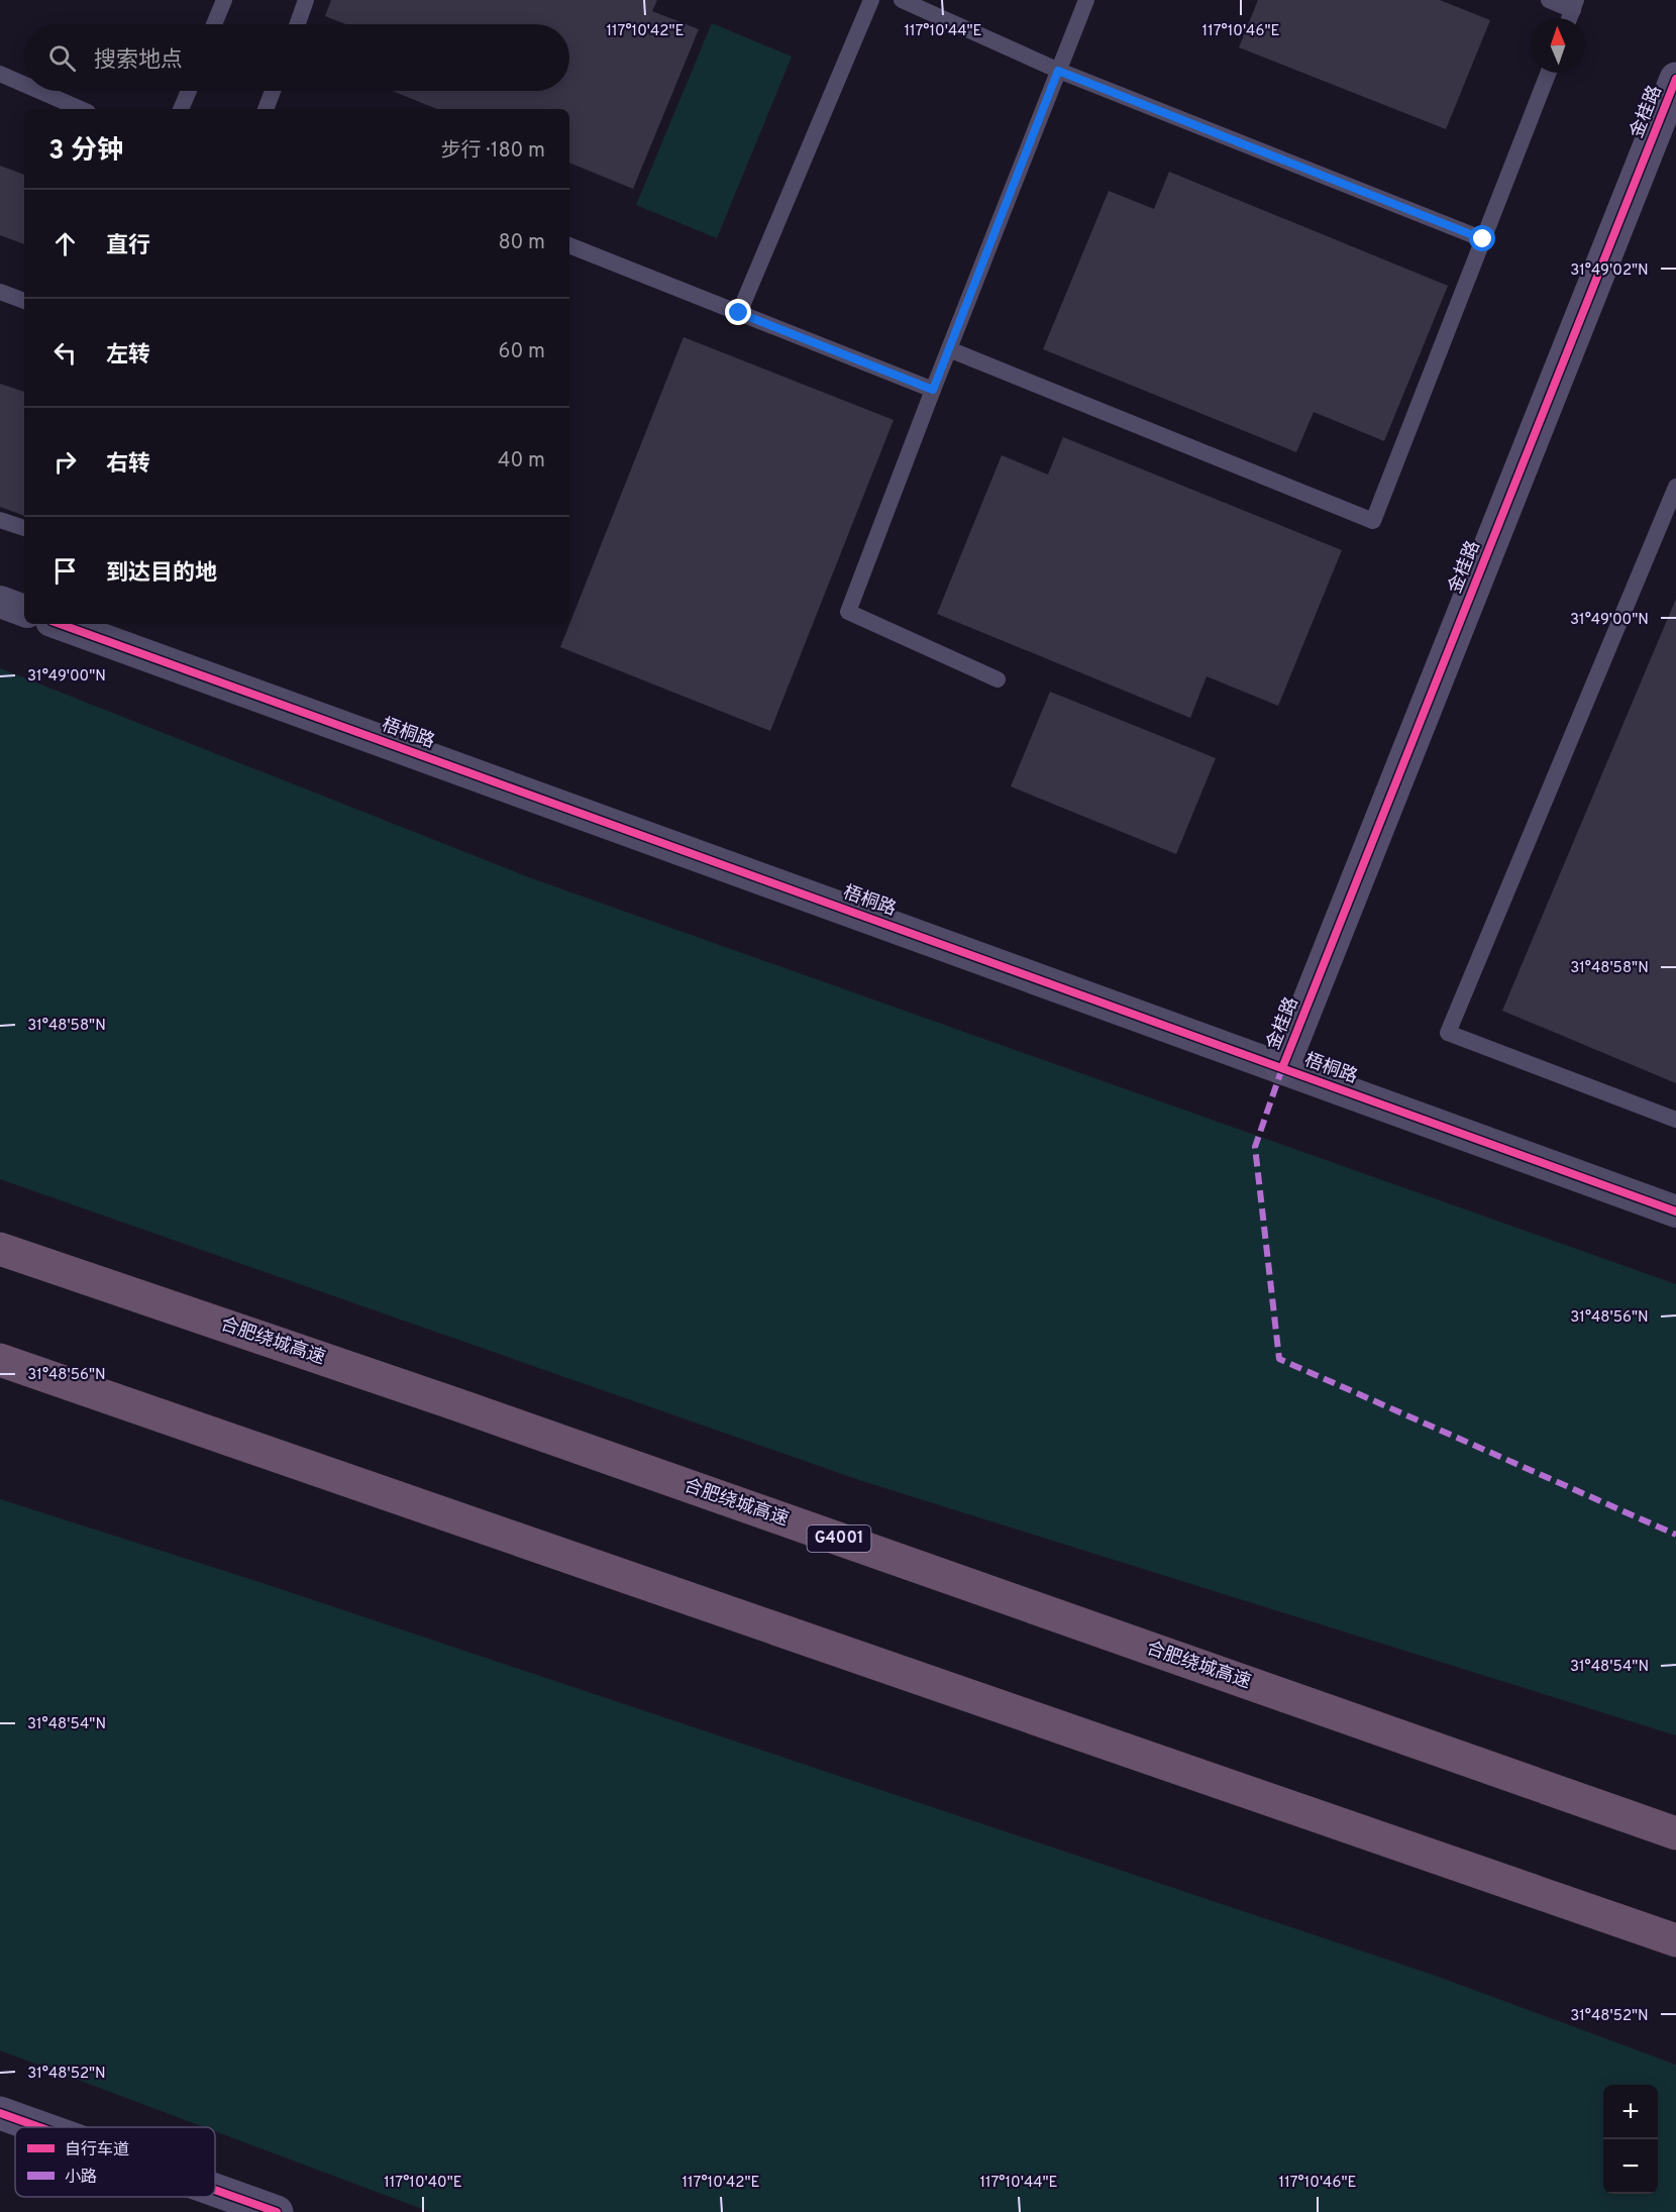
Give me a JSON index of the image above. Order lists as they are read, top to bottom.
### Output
{
  "streets": {
    "highway": ["合肥绕城高速", "G4001"],
    "street": ["金桂路", "梧桐路"]
  },
  "crossings": [
    ["金桂路", "梧桐路"]
  ],
  "legend": ["自行车道", "小路"],
  "north": "top",
  "page": {
    "search": "搜索地点",
    "heading": ["3 分钟", "步行 · 180 m"],
    "list": [
      ["直行", "80 m"],
      ["左转", "60 m"],
      ["右转", "40 m"],
      "到达目的地"
    ],
    "map_buttons": ["+", "−"]
  },
  "coordinates": [
    "117°10'42\"E",
    "117°10'44\"E",
    "117°10'46\"E",
    "31°49'02\"N",
    "31°49'00\"N",
    "31°48'58\"N",
    "31°48'56\"N",
    "31°48'54\"N",
    "31°48'52\"N",
    "117°10'40\"E"
  ]
}
